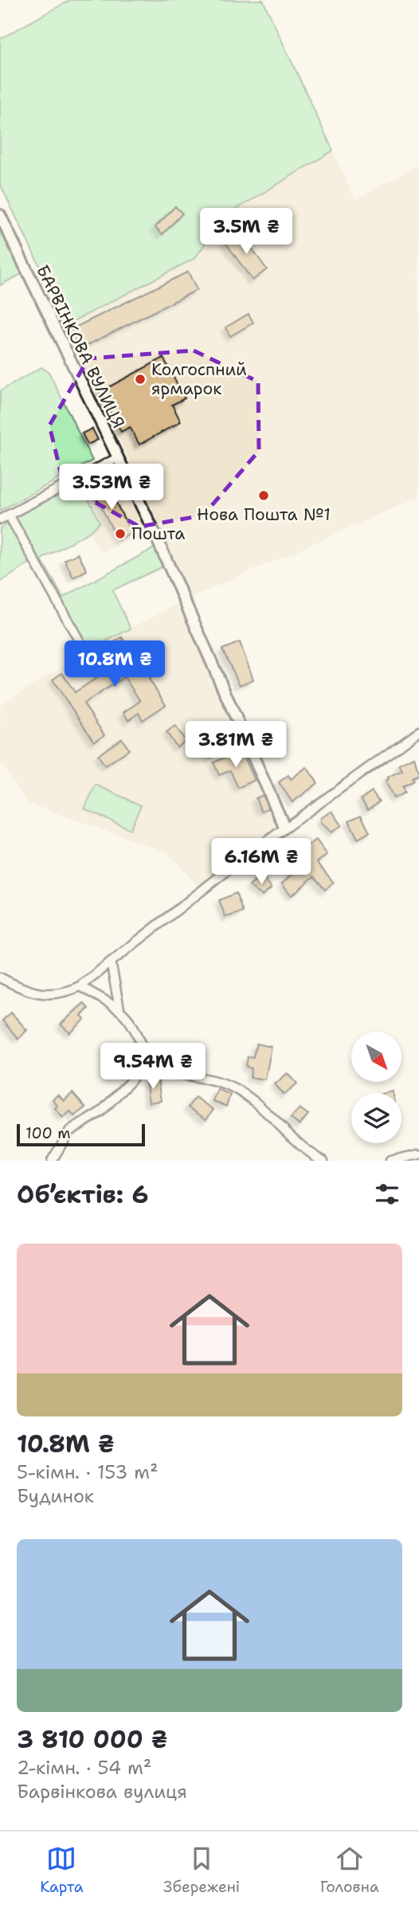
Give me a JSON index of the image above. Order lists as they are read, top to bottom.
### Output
{
  "streets": {
    "street": ["БАРВІНКОВА ВУЛИЦЯ"]
  },
  "places": ["Колгоспний ярмарок", "Нова Пошта №1", "Пошта"],
  "scale_bar": "100 m",
  "north": "bottom right",
  "page": {
    "price": [
      "3.5M ₴",
      "3.53M ₴",
      "10.8M ₴",
      "3.81M ₴",
      "6.16M ₴",
      "9.54M ₴"
    ],
    "scale": "100 m",
    "heading": "Об’єктів: 6",
    "list": [
      {
        "name": "10.8M ₴",
        "note": "5-кімн. · 153 m² · Будинок"
      },
      {
        "name": "3 810 000 ₴",
        "note": "2-кімн. · 54 m² · Барвінкова вулиця"
      }
    ],
    "tabs": ["Карта", "Збережені", "Головна"]
  }
}
